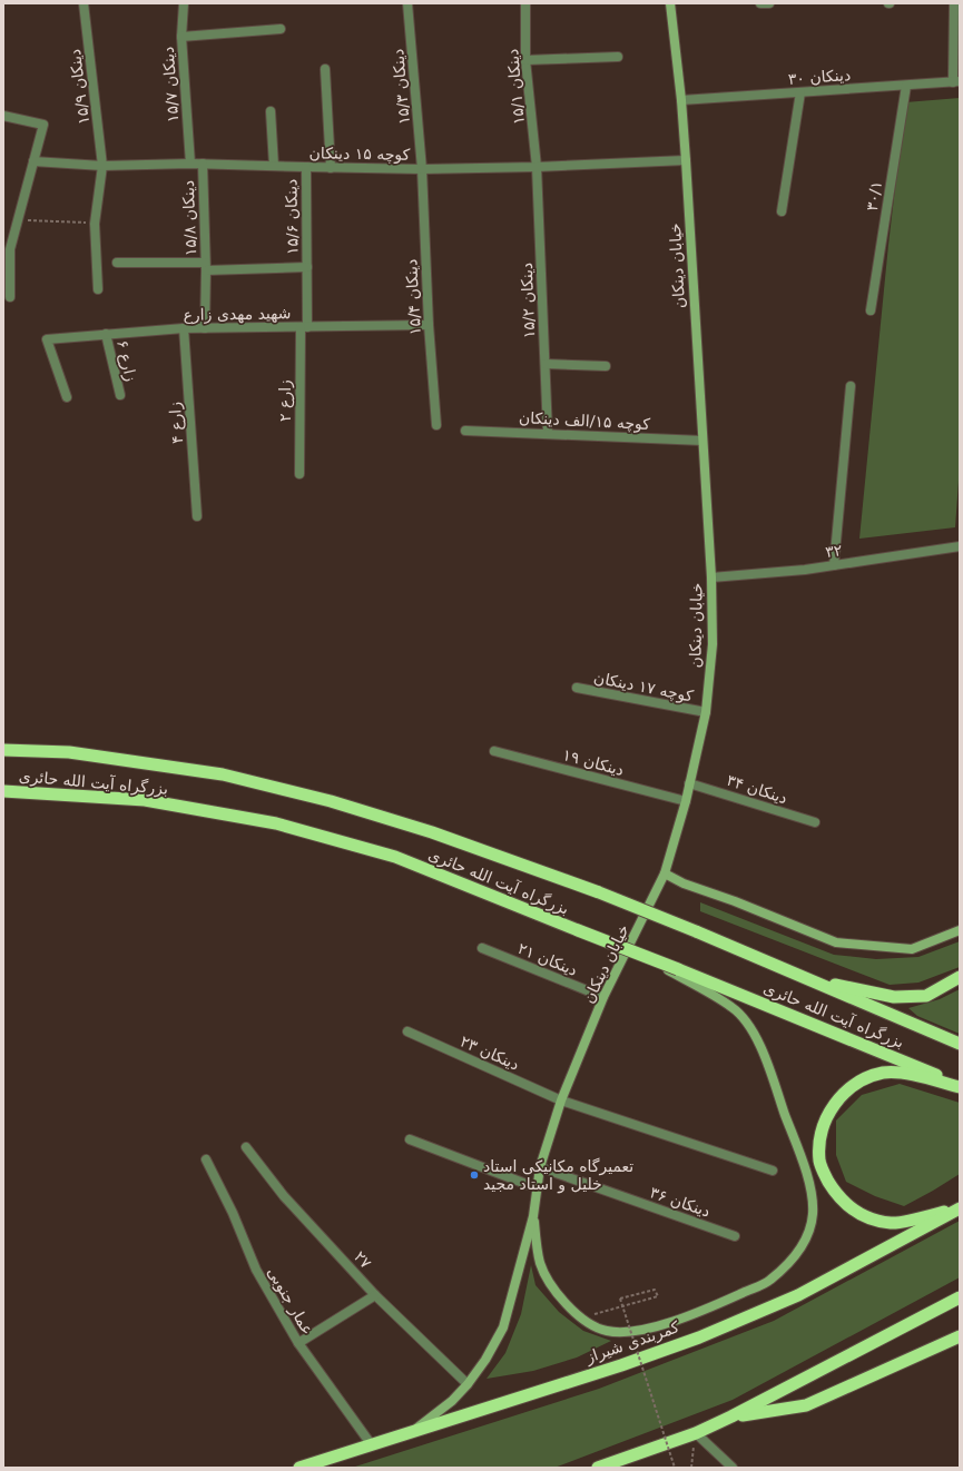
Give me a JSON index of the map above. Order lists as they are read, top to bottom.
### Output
{
  "streets": {
    "highway": ["بزرگراه آیت الله حائری", "کمربندی شیراز"],
    "main road": ["خیابان دینکان"],
    "street": [
      "۳۰ دینکان",
      "۱۵/۷ دینکان",
      "۱۵/۹ دینکان",
      "۱۵/۳ دینکان",
      "۱۵/۱ دینکان",
      "کوچه ۱۵ دینکان",
      "۳۰/۱",
      "۱۵/۶ دینکان",
      "۱۵/۸ دینکان",
      "۱۵/۴ دینکان",
      "۱۵/۲ دینکان",
      "شهید مهدی زارع",
      "۶ زارع",
      "۲ زارع",
      "کوچه ۱۵/الف دینکان",
      "۴ زارع",
      "۳۲",
      "کوچه ۱۷ دینکان",
      "۱۹ دینکان",
      "۳۴ دینکان",
      "۲۱ دینکان",
      "۲۳ دینکان",
      "۳۶ دینکان",
      "۲۷",
      "عمار جنوبی"
    ]
  },
  "crossings": [
    ["۳۰ دینکان", "۳۰/۱"],
    ["۳۰ دینکان", "خیابان دینکان"],
    ["۱۵/۷ دینکان", "کوچه ۱۵ دینکان"],
    ["۱۵/۹ دینکان", "کوچه ۱۵ دینکان"],
    ["۱۵/۳ دینکان", "کوچه ۱۵ دینکان"],
    ["۱۵/۳ دینکان", "۱۵/۴ دینکان"],
    ["۱۵/۱ دینکان", "کوچه ۱۵ دینکان"],
    ["۱۵/۱ دینکان", "۱۵/۲ دینکان"],
    ["کوچه ۱۵ دینکان", "۱۵/۶ دینکان"],
    ["کوچه ۱۵ دینکان", "۱۵/۸ دینکان"],
    ["کوچه ۱۵ دینکان", "خیابان دینکان"],
    ["کوچه ۱۵ دینکان", "۱۵/۴ دینکان"],
    ["کوچه ۱۵ دینکان", "۱۵/۲ دینکان"],
    ["۱۵/۶ دینکان", "شهید مهدی زارع"],
    ["۱۵/۶ دینکان", "۲ زارع"],
    ["۱۵/۸ دینکان", "شهید مهدی زارع"],
    ["خیابان دینکان", "کوچه ۱۵/الف دینکان"],
    ["خیابان دینکان", "۳۲"],
    ["خیابان دینکان", "کوچه ۱۷ دینکان"],
    ["خیابان دینکان", "۱۹ دینکان"],
    ["خیابان دینکان", "۳۴ دینکان"],
    ["خیابان دینکان", "۲۱ دینکان"],
    ["خیابان دینکان", "۲۳ دینکان"],
    ["خیابان دینکان", "۳۶ دینکان"],
    ["۱۵/۴ دینکان", "شهید مهدی زارع"],
    ["۱۵/۲ دینکان", "کوچه ۱۵/الف دینکان"],
    ["شهید مهدی زارع", "۶ زارع"],
    ["شهید مهدی زارع", "۲ زارع"],
    ["شهید مهدی زارع", "۴ زارع"],
    ["عمار جنوبی", "کمربندی شیراز"]
  ],
  "places": ["تعمیرگاه مکانیکی استاد خلیل و استاد مجید"]
}
